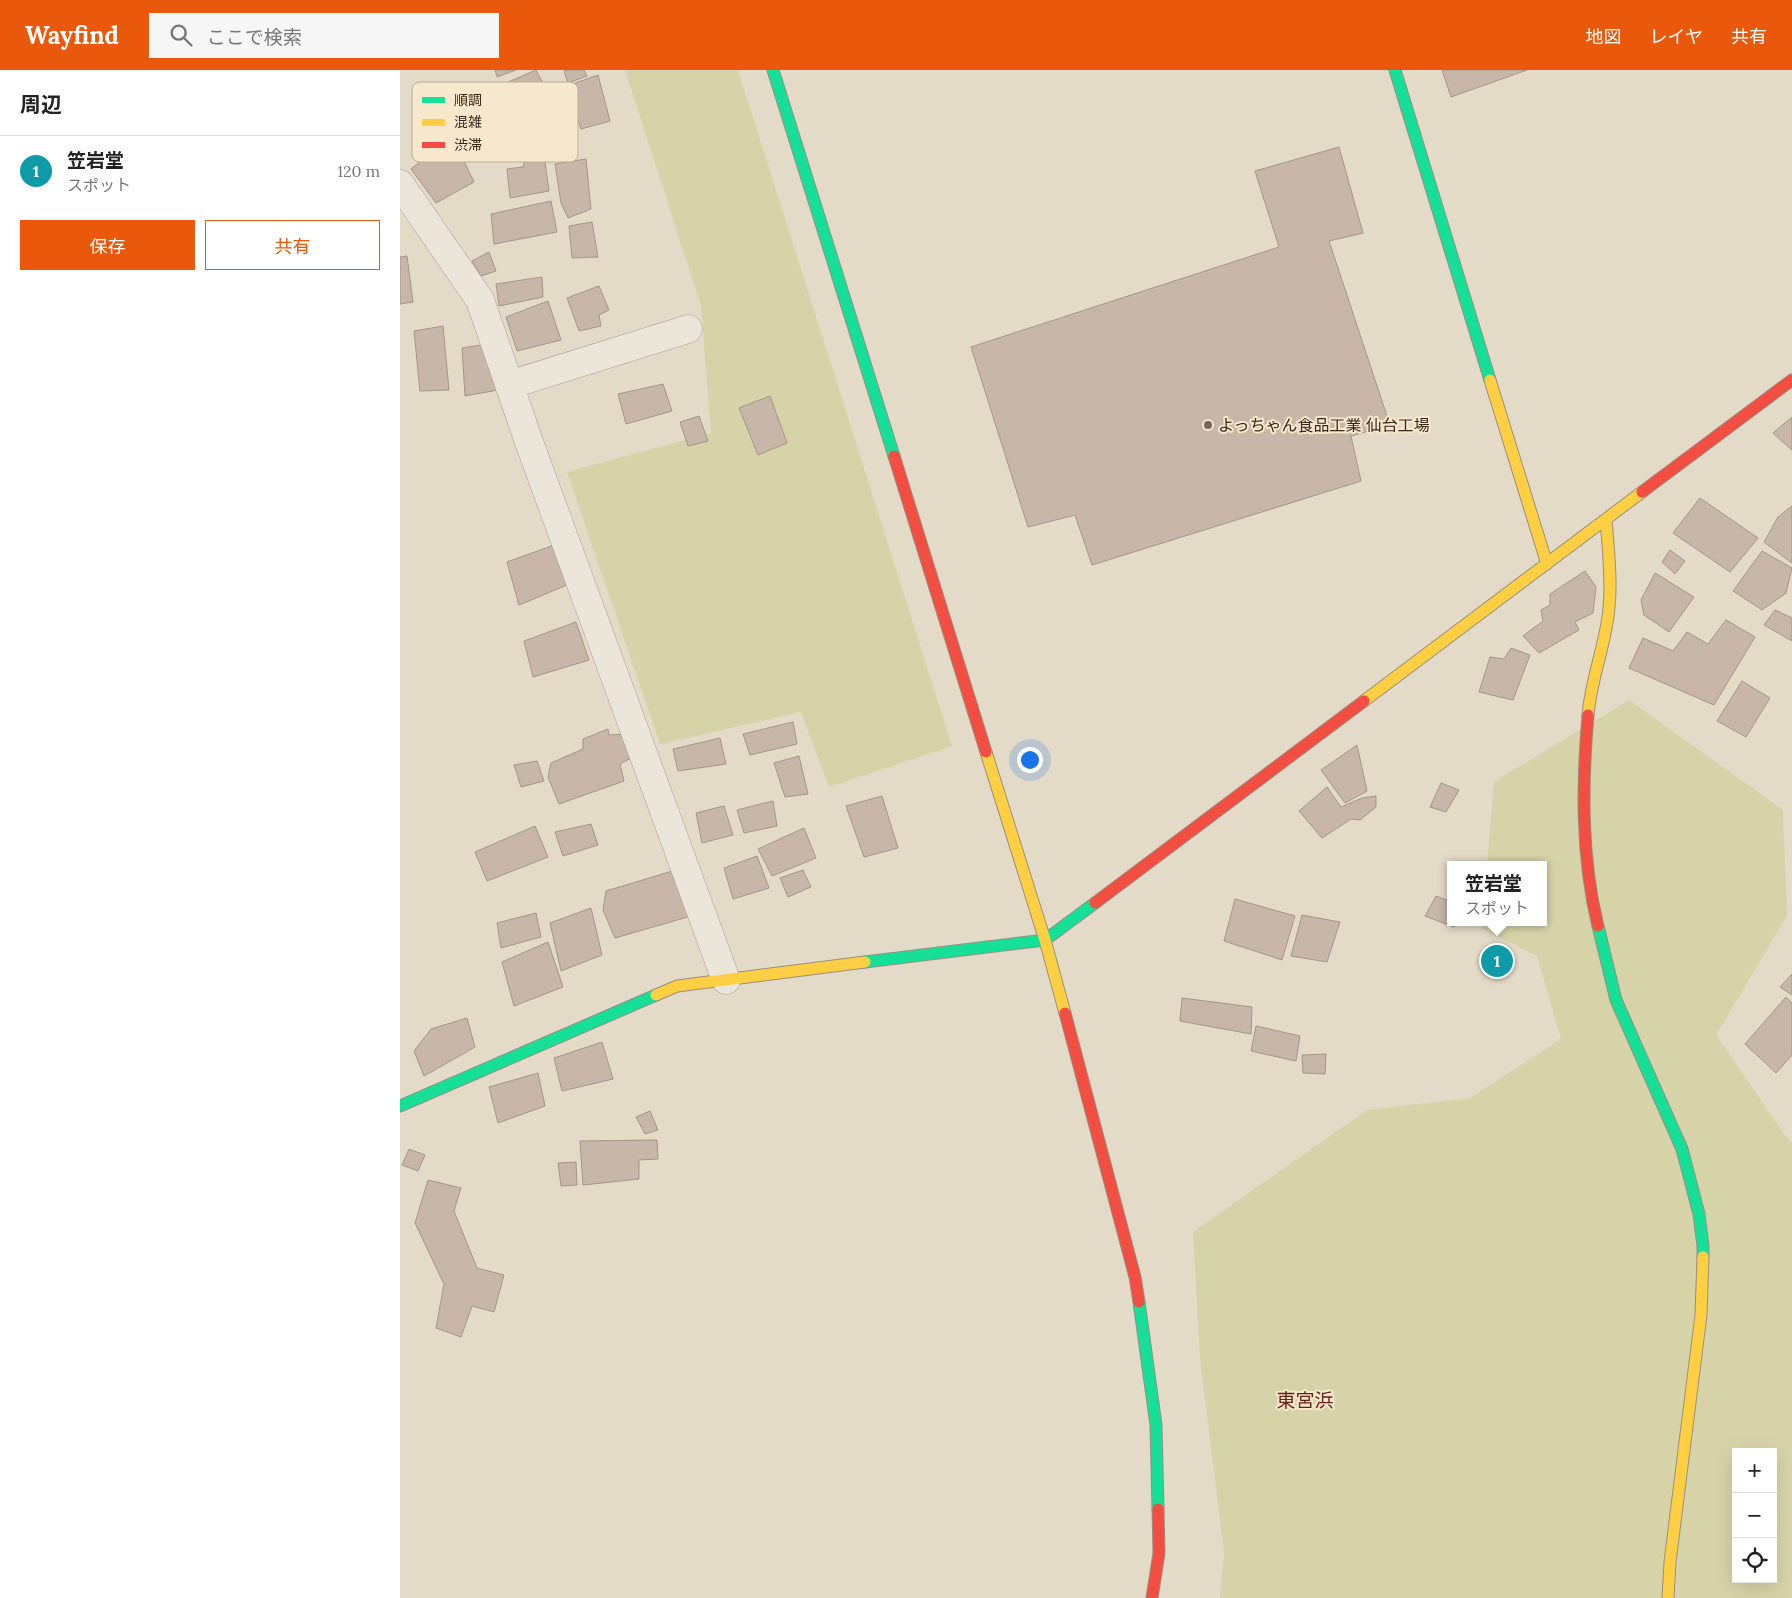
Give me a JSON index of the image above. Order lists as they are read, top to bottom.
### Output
{
  "districts": ["東宮浜"],
  "places": ["よっちゃん食品工業 仙台工場"],
  "legend": ["順調", "混雑", "渋滞"],
  "page": {
    "header": "Wayfind",
    "search": "ここで検索",
    "nav": ["地図", "レイヤ", "共有"],
    "heading": "周辺",
    "list": [
      {
        "mark": "1",
        "name": "笠岩堂",
        "note": "スポット",
        "value": "120 m"
      }
    ],
    "buttons": ["保存", "共有"],
    "popup": ["笠岩堂", "スポット"],
    "pins": "1",
    "map_buttons": ["+", "−"]
  }
}
